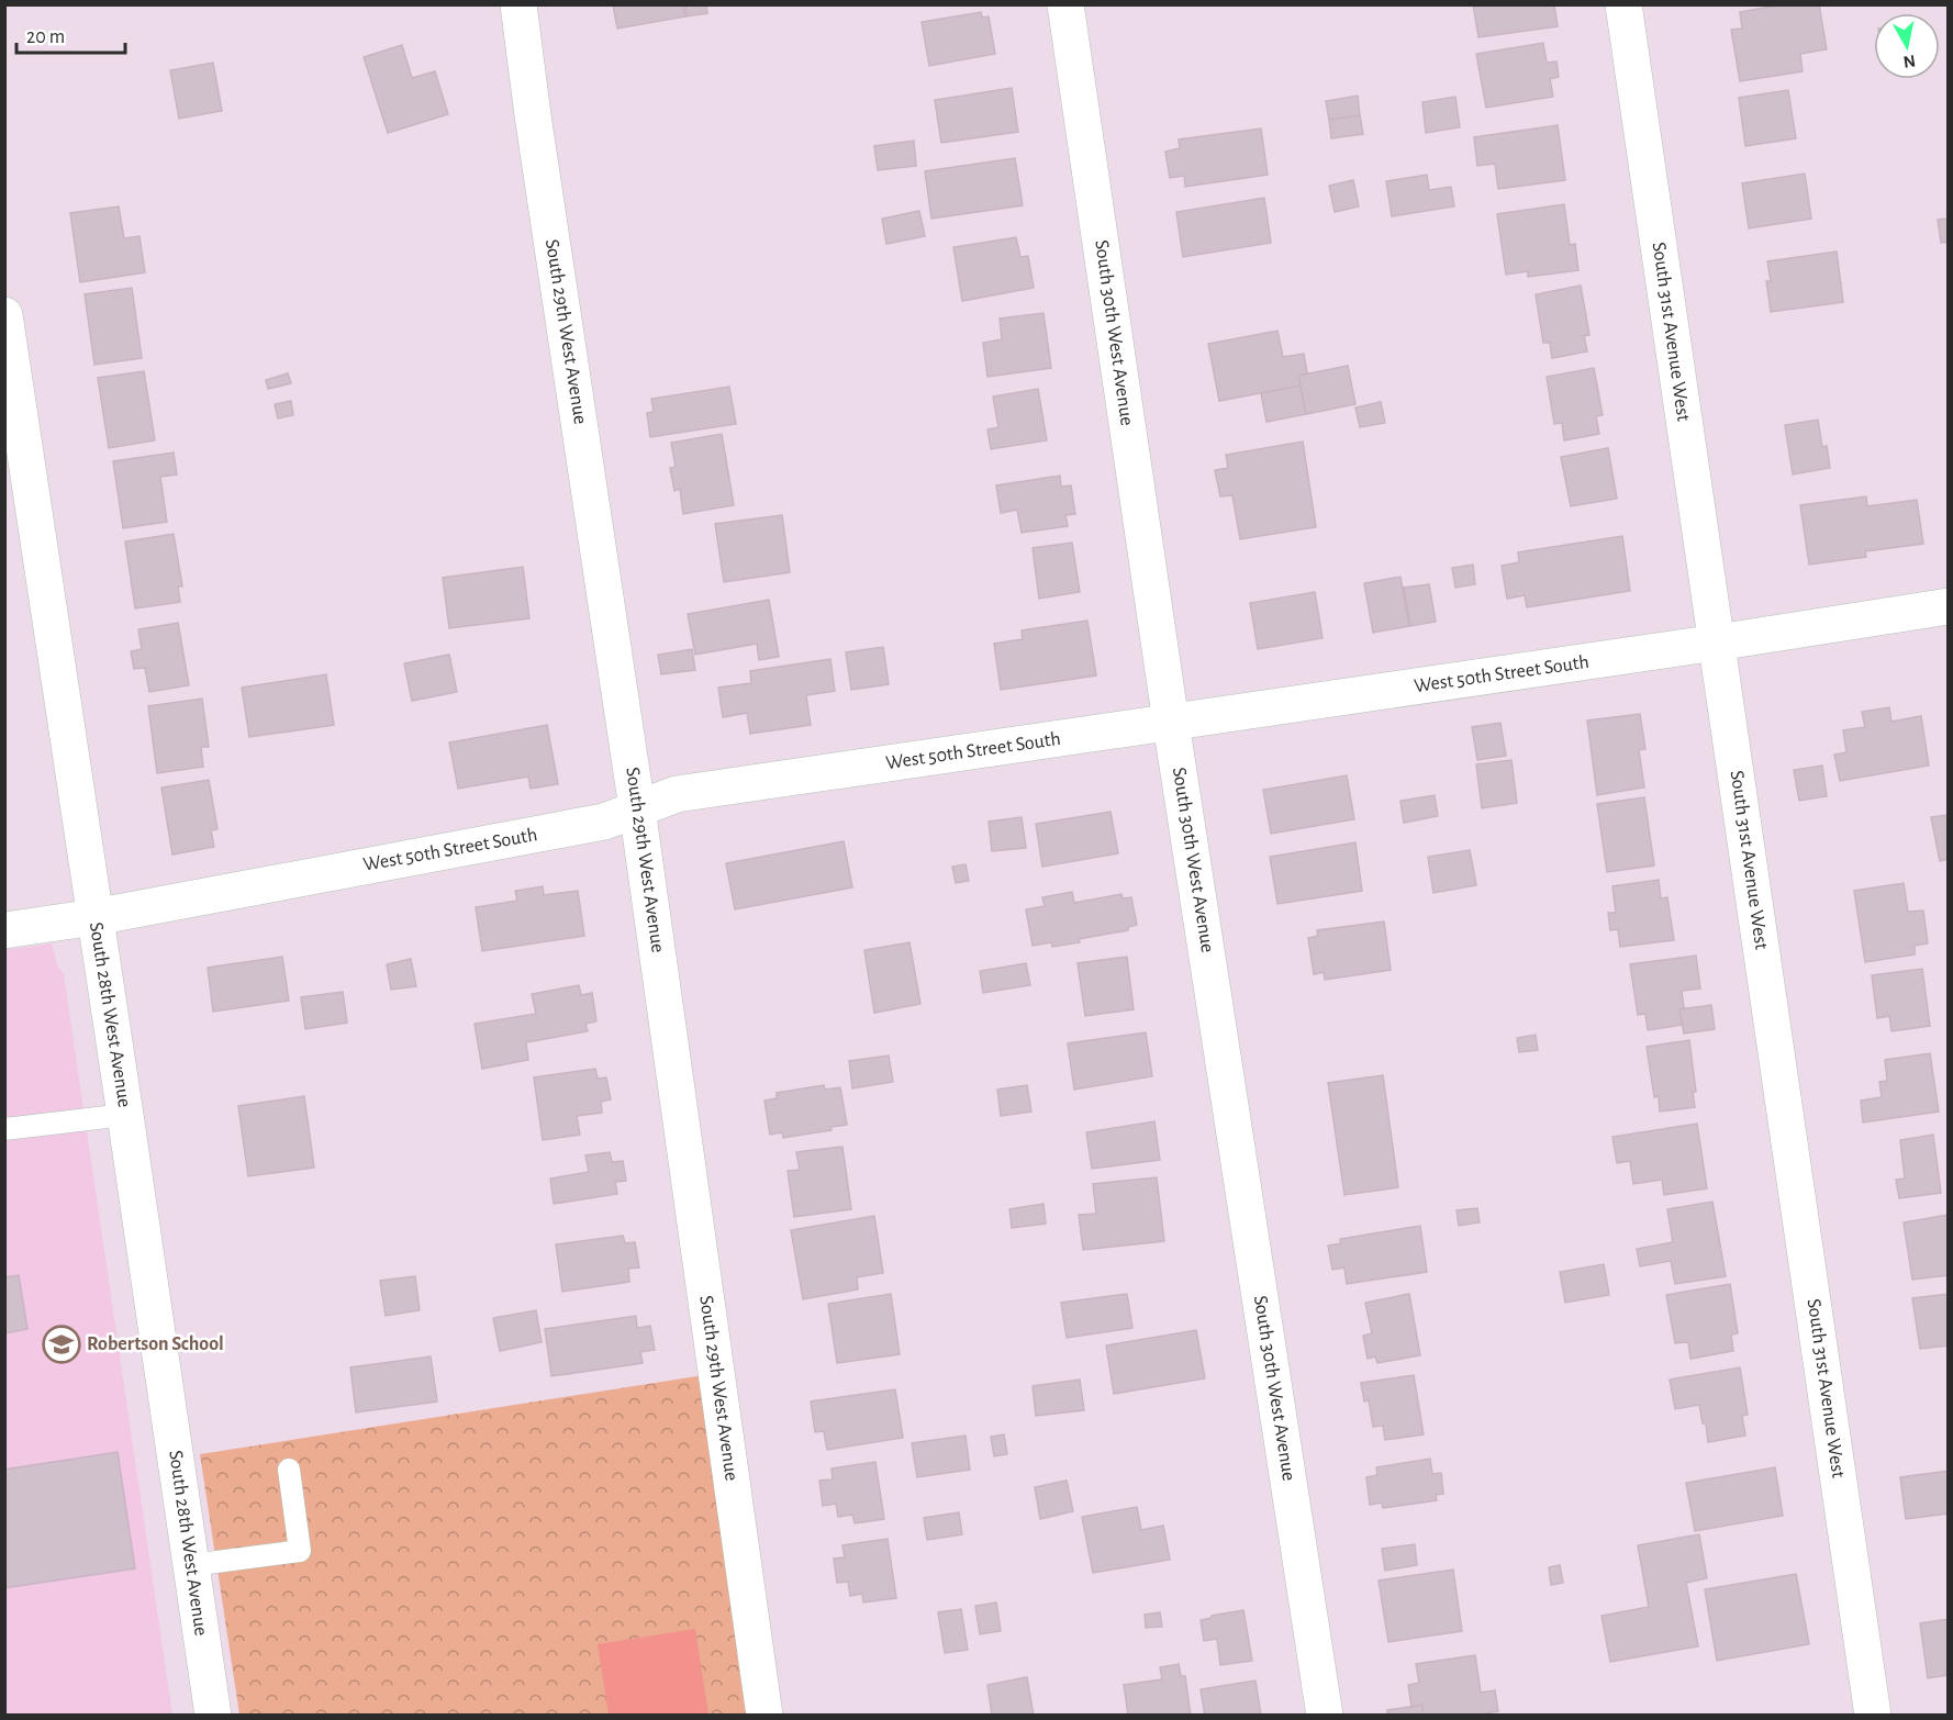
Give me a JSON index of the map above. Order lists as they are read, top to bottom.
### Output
{
  "streets": {
    "street": [
      "South 29th West Avenue",
      "South 31st Avenue West",
      "South 30th West Avenue",
      "West 50th Street South",
      "South 28th West Avenue"
    ]
  },
  "crossings": [
    ["South 29th West Avenue", "West 50th Street South"],
    ["South 31st Avenue West", "West 50th Street South"],
    ["South 30th West Avenue", "West 50th Street South"],
    ["West 50th Street South", "South 28th West Avenue"]
  ],
  "places": {
    "school or university": ["Robertson School"]
  },
  "scale_bar": "20 m",
  "north": "bottom"
}
